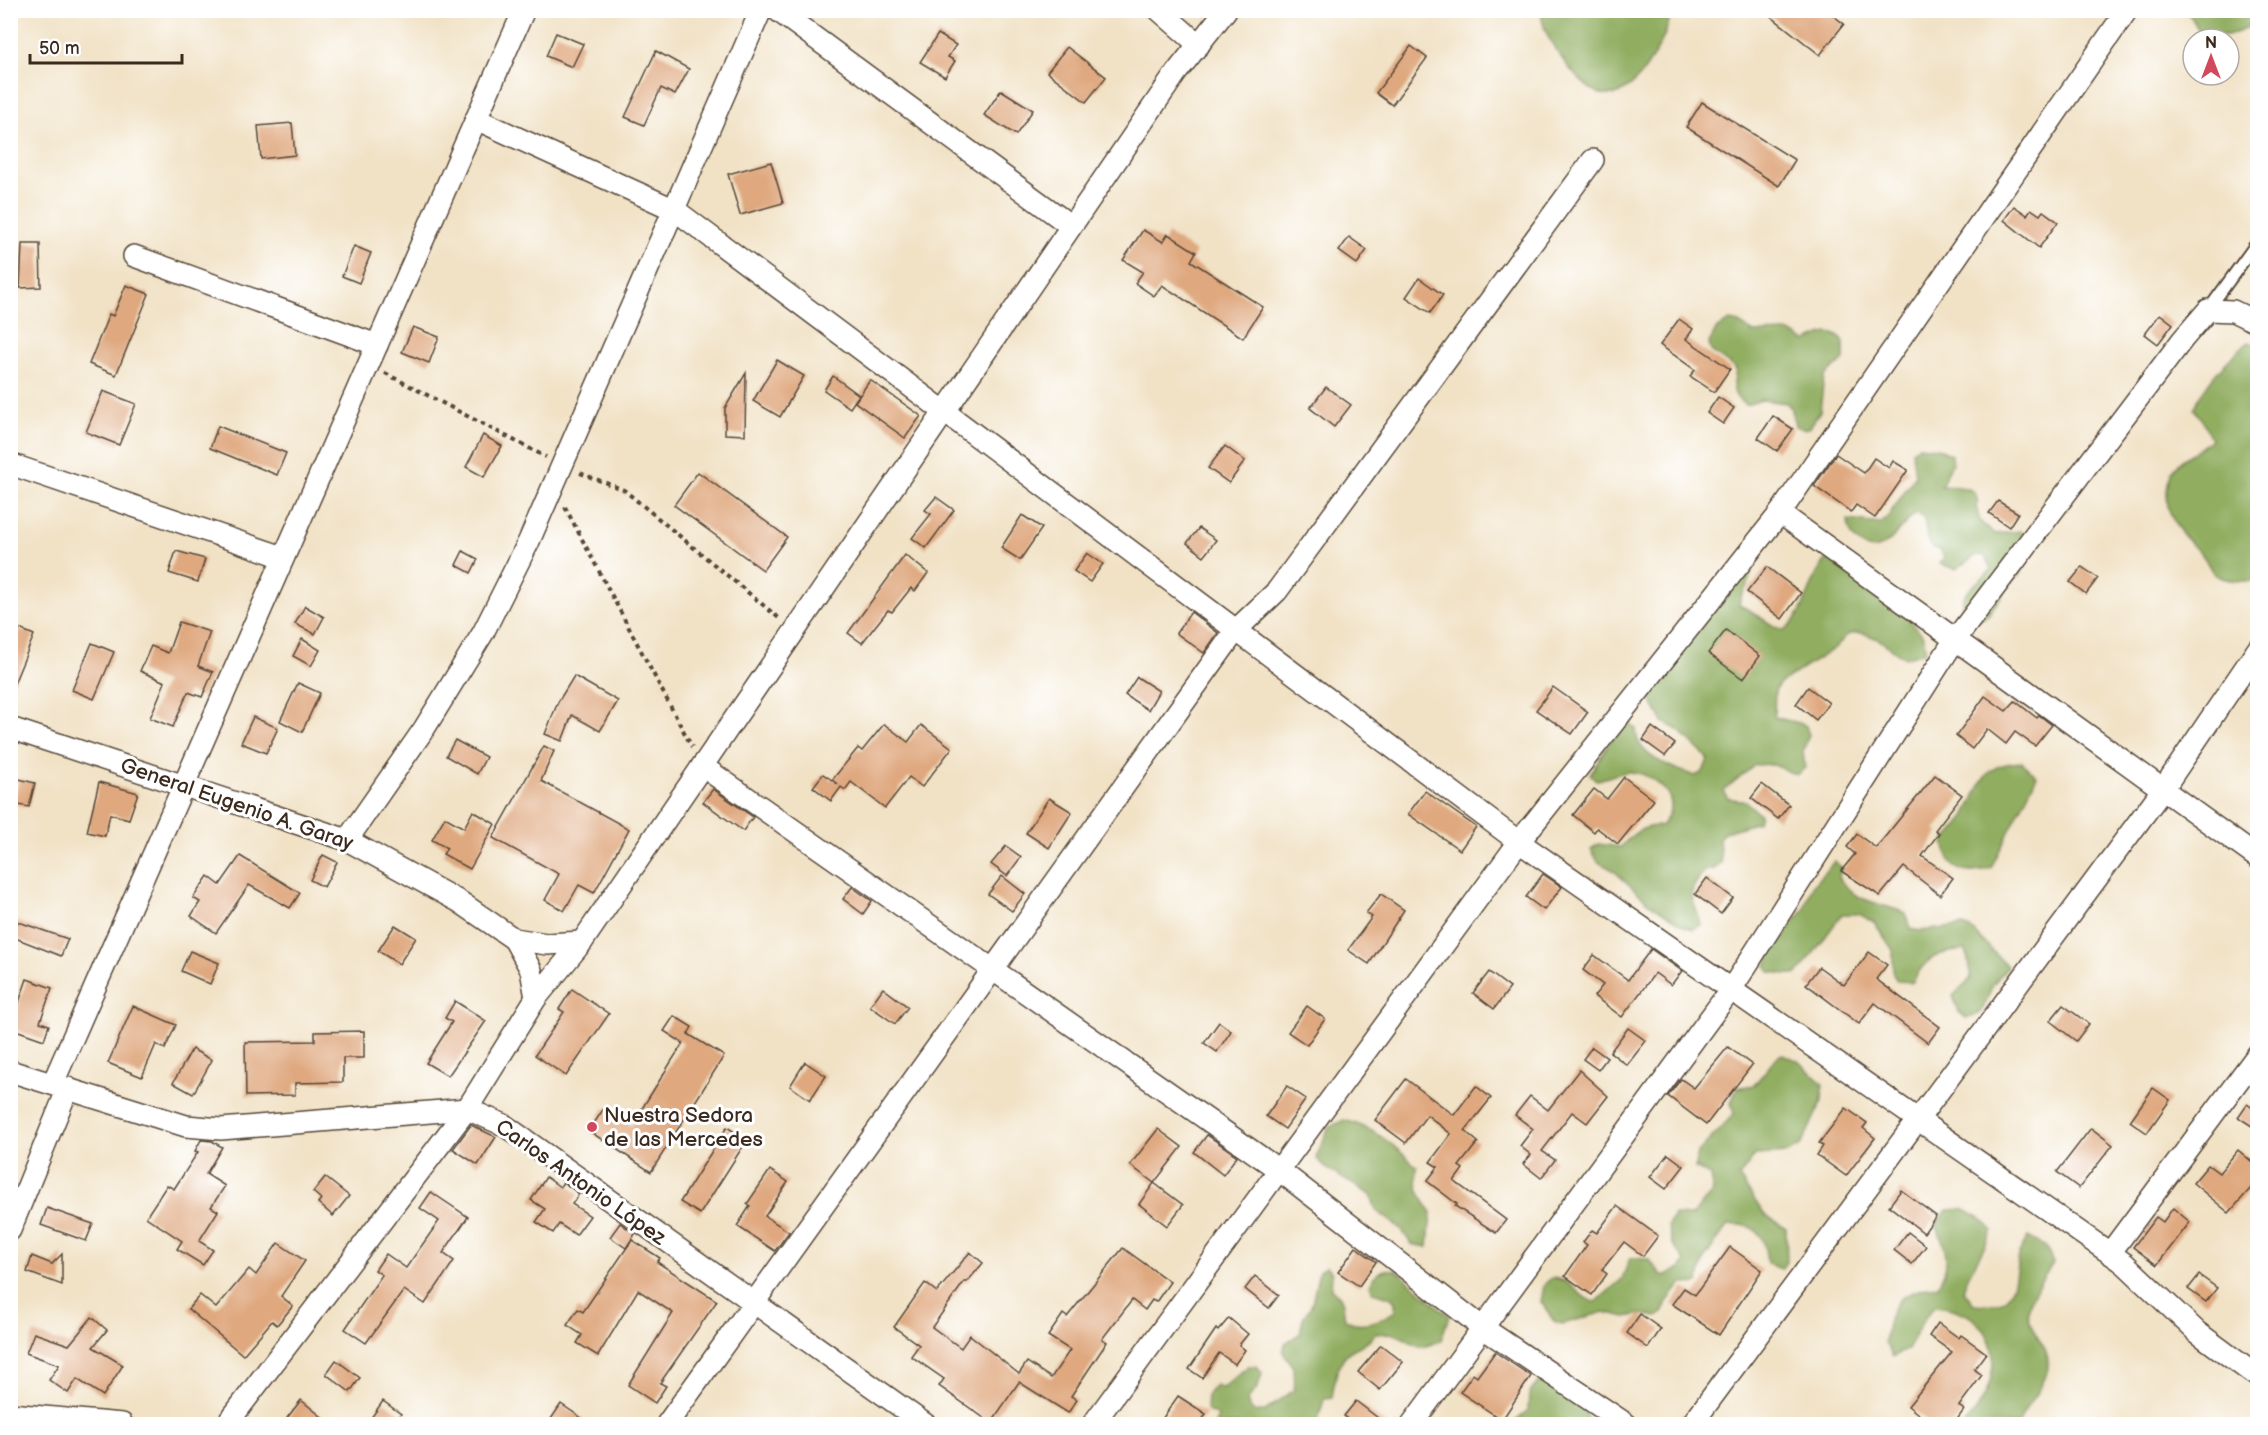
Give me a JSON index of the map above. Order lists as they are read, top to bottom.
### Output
{
  "streets": {
    "street": ["General Eugenio A. Garay", "Carlos Antonio López"]
  },
  "places": ["Nuestra Sedora de las Mercedes"],
  "scale_bar": "50 m",
  "north": "top"
}
